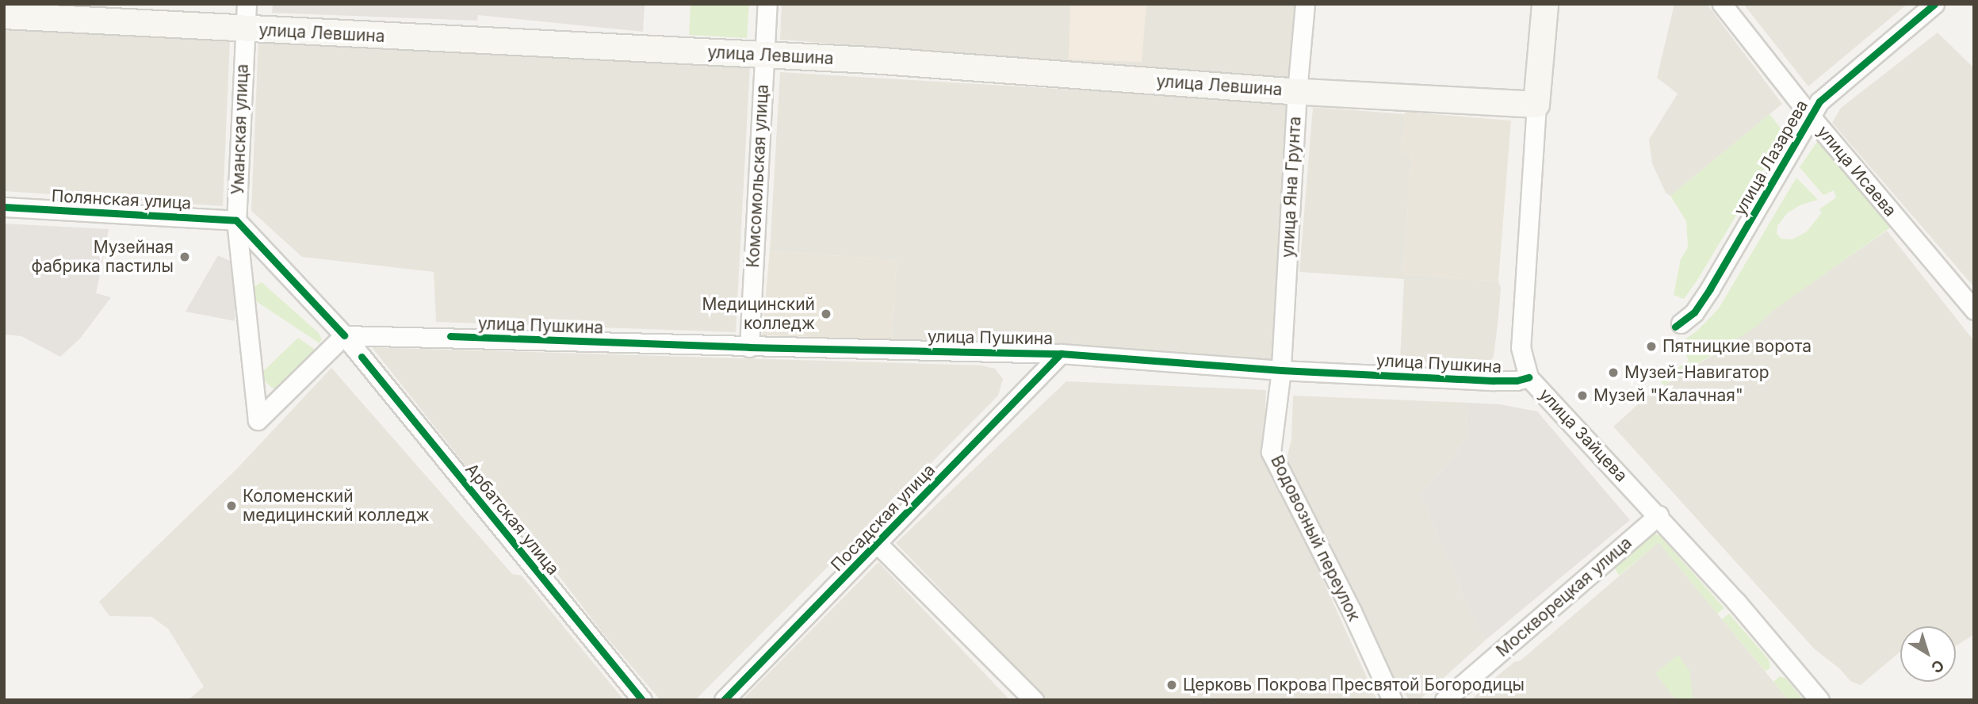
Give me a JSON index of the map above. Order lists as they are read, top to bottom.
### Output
{
  "streets": {
    "street": [
      "улица Левшина",
      "Уманская улица",
      "улица Лазарева",
      "улица Исаева",
      "Комсомольская улица",
      "улица Яна Грунта",
      "Полянская улица",
      "улица Пушкина",
      "улица Зайцева",
      "Посадская улица",
      "Арбатская улица",
      "Водовозный переулок",
      "Москворецкая улица"
    ]
  },
  "crossings": [
    ["улица Левшина", "Уманская улица"],
    ["улица Левшина", "Комсомольская улица"],
    ["улица Левшина", "улица Яна Грунта"],
    ["улица Левшина", "улица Зайцева"],
    ["Уманская улица", "Полянская улица"],
    ["Уманская улица", "улица Пушкина"],
    ["Уманская улица", "Арбатская улица"],
    ["улица Лазарева", "улица Исаева"],
    ["Комсомольская улица", "улица Пушкина"],
    ["улица Яна Грунта", "улица Пушкина"],
    ["улица Яна Грунта", "Водовозный переулок"],
    ["Полянская улица", "Арбатская улица"],
    ["улица Пушкина", "улица Зайцева"],
    ["улица Пушкина", "Посадская улица"],
    ["улица Пушкина", "Арбатская улица"],
    ["улица Пушкина", "Водовозный переулок"],
    ["улица Зайцева", "Москворецкая улица"]
  ],
  "places": [
    "Музейная фабрика пастилы",
    "Медицинский колледж",
    "Пятницкие ворота",
    "Музей-Навигатор",
    "Музей \"Калачная\"",
    "Коломенский медицинский колледж",
    "Церковь Покрова Пресвятой Богородицы"
  ],
  "north": "bottom right"
}
